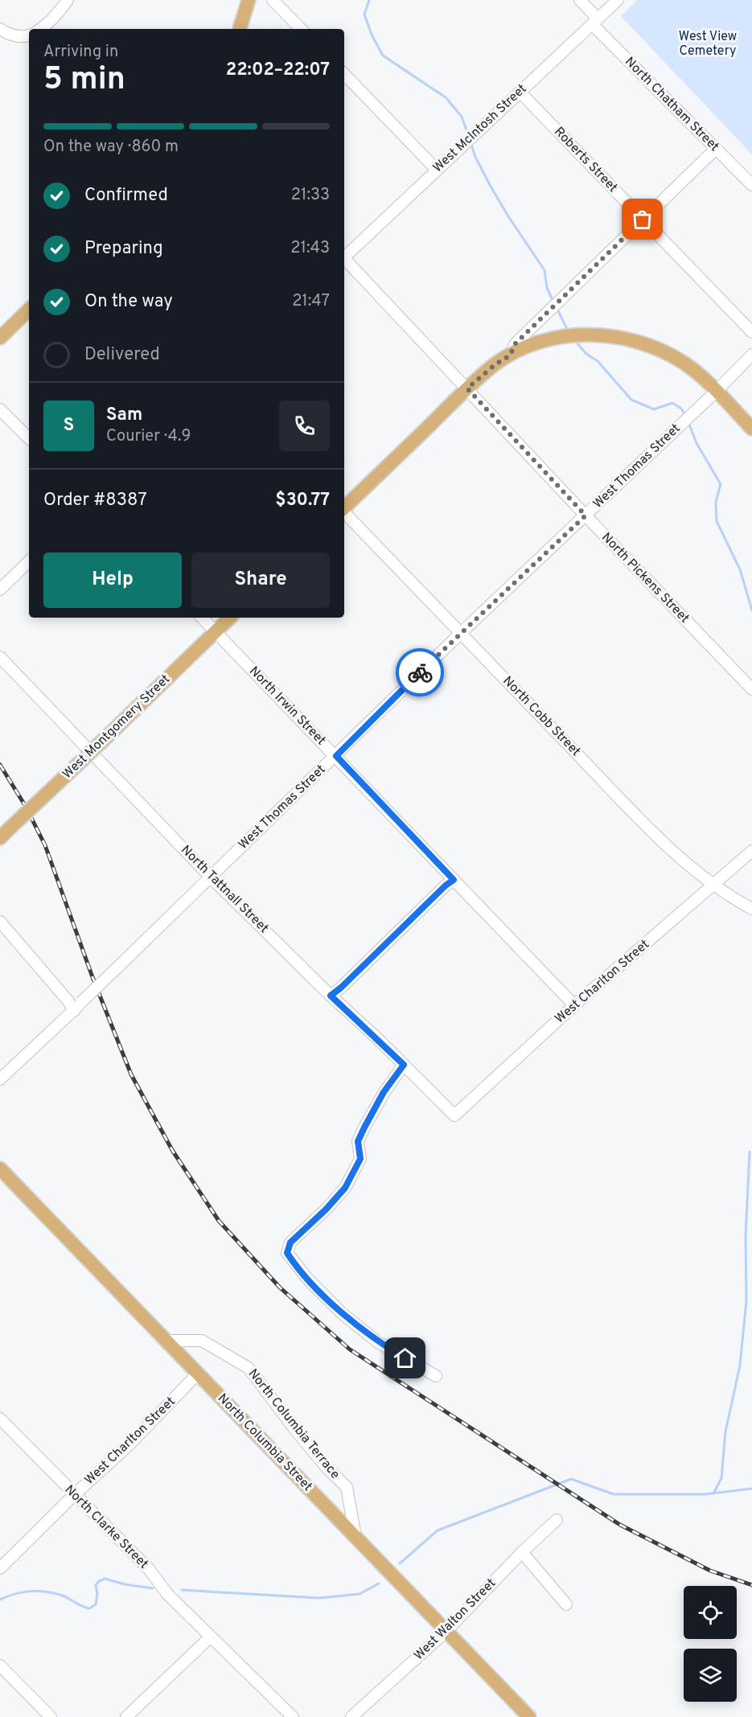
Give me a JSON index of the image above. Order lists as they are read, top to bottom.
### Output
{
  "streets": {
    "main road": ["West Montgomery Street", "North Columbia Street"],
    "street": [
      "North Chatham Street",
      "West McIntosh Street",
      "Roberts Street",
      "West Thomas Street",
      "North Pickens Street",
      "North Irwin Street",
      "North Cobb Street",
      "North Tattnall Street",
      "West Charlton Street",
      "North Columbia Terrace",
      "North Clarke Street",
      "West Walton Street"
    ]
  },
  "crossings": [
    ["North Chatham Street", "West McIntosh Street"],
    ["West McIntosh Street", "Roberts Street"],
    ["West Thomas Street", "North Pickens Street"],
    ["West Thomas Street", "North Irwin Street"],
    ["West Thomas Street", "North Cobb Street"],
    ["West Thomas Street", "North Tattnall Street"],
    ["North Irwin Street", "West Montgomery Street"],
    ["North Irwin Street", "West Charlton Street"],
    ["North Cobb Street", "West Charlton Street"],
    ["North Tattnall Street", "West Charlton Street"],
    ["West Charlton Street", "North Columbia Street"],
    ["West Charlton Street", "North Clarke Street"],
    ["North Columbia Terrace", "North Columbia Street"],
    ["North Columbia Street", "West Walton Street"]
  ],
  "parks": ["West View Cemetery"],
  "page": {
    "heading": ["5 min", "Arriving in", "22:02–22:07"],
    "panel": [
      "Sam",
      "Courier · 4.9",
      "Order #8387",
      "$30.77"
    ],
    "bar": "On the way · 860 m",
    "list": [
      ["Confirmed", "21:33"],
      ["Preparing", "21:43"],
      ["On the way", "21:47"],
      "Delivered"
    ],
    "round": "S",
    "buttons": ["Help", "Share"]
  }
}
